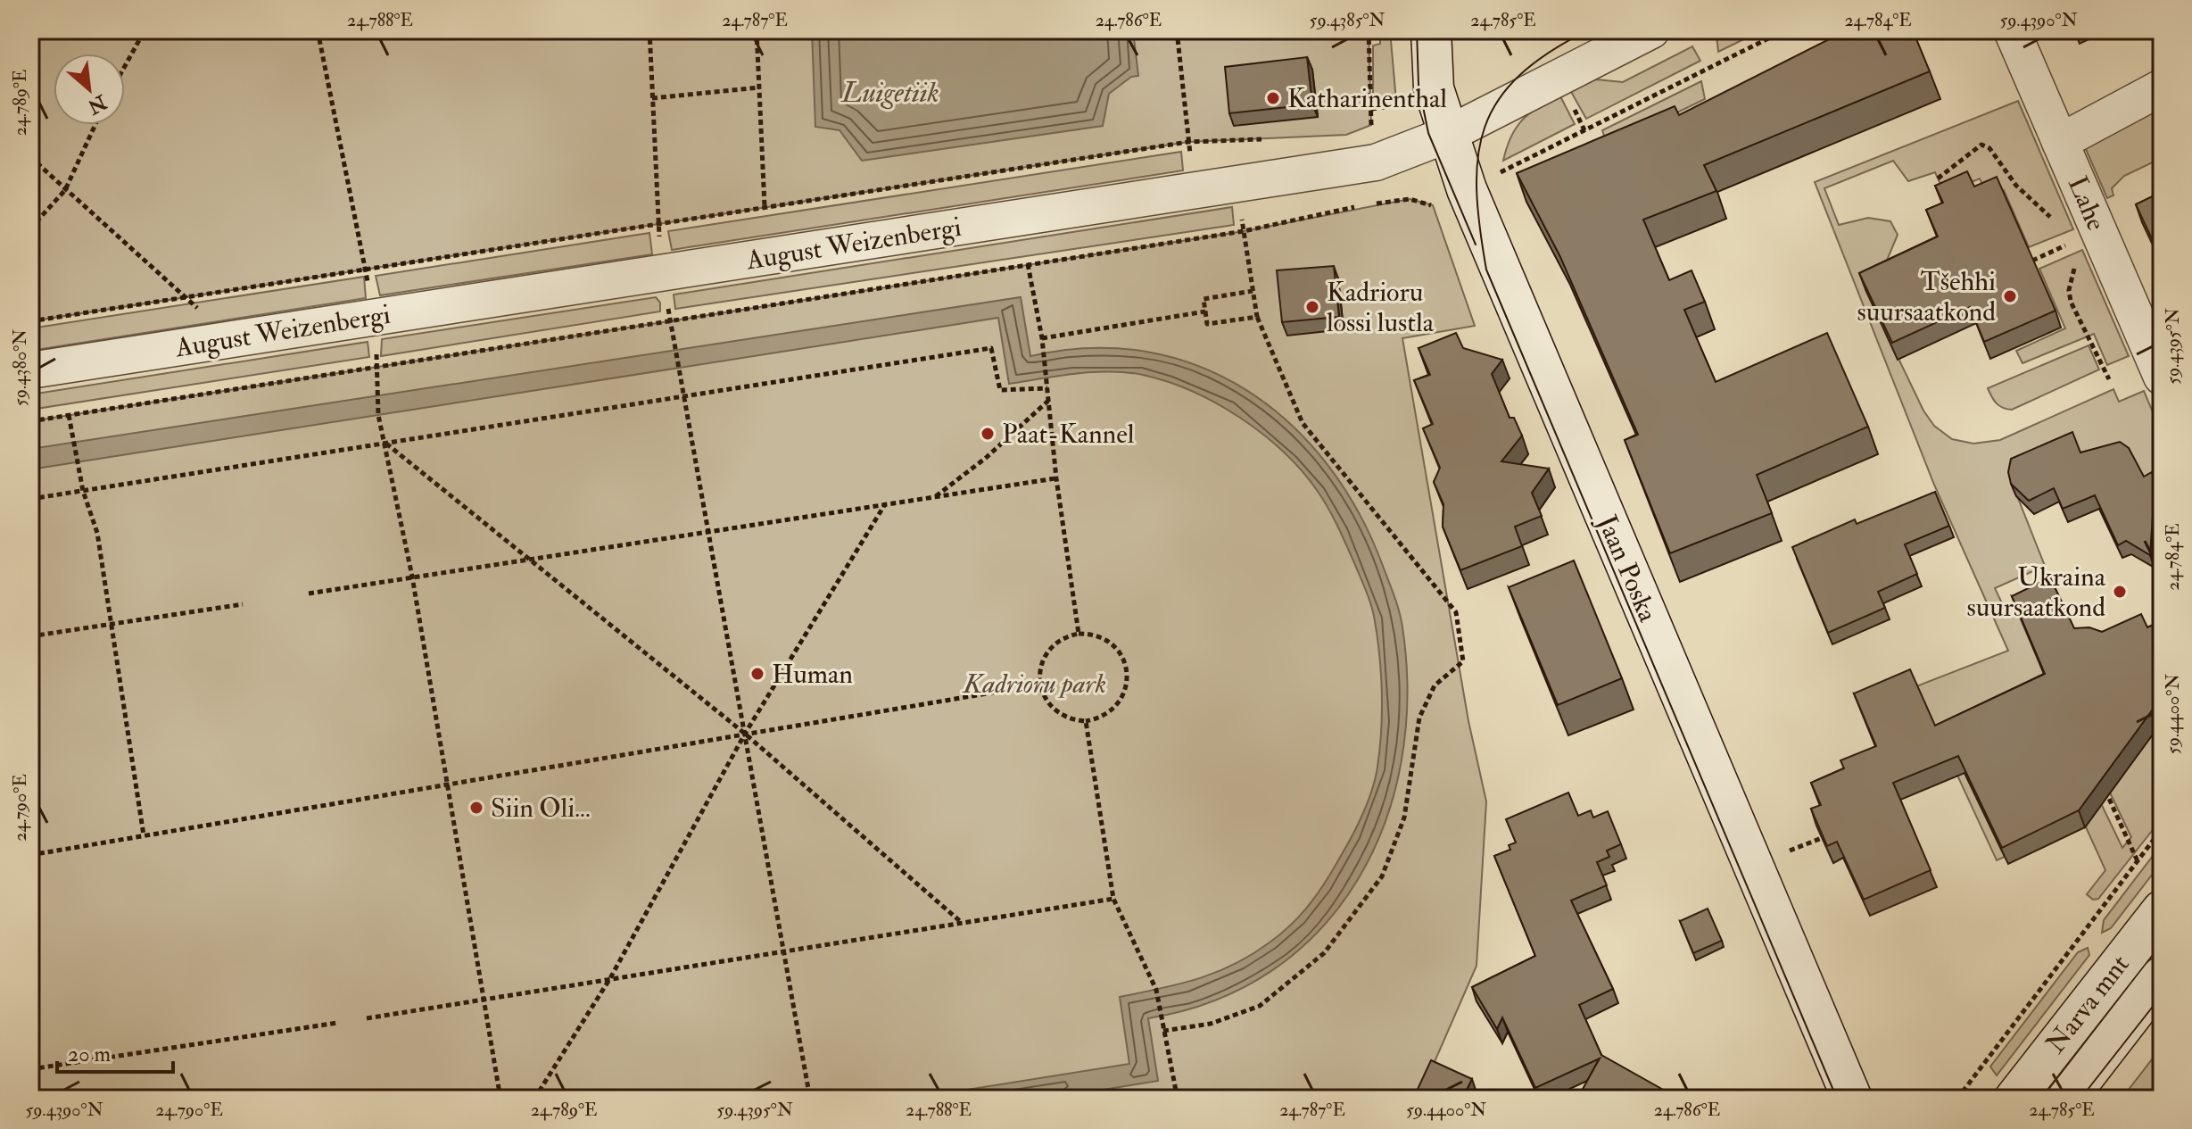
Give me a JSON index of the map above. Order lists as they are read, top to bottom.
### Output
{
  "streets": {
    "street": [
      "Lahe",
      "August Weizenbergi",
      "Jaan Poska",
      "Narva mnt"
    ]
  },
  "crossings": [
    ["August Weizenbergi", "Jaan Poska"]
  ],
  "water": ["Luigetiik"],
  "parks": ["Kadrioru park"],
  "places": [
    "Katharinenthal",
    "Tšehhi suursaatkond",
    "Kadrioru lossi lustla",
    "Paat-Kannel",
    "Ukraina suursaatkond",
    "Human",
    "Siin Oli..."
  ],
  "scale_bar": "20 m",
  "north": "bottom right",
  "coordinates": [
    "24.788°E",
    "24.787°E",
    "24.786°E",
    "59.4385°N",
    "24.785°E",
    "24.784°E",
    "59.4390°N",
    "24.789°E",
    "59.4395°N",
    "59.4380°N",
    "59.4400°N",
    "24.790°E"
  ]
}
